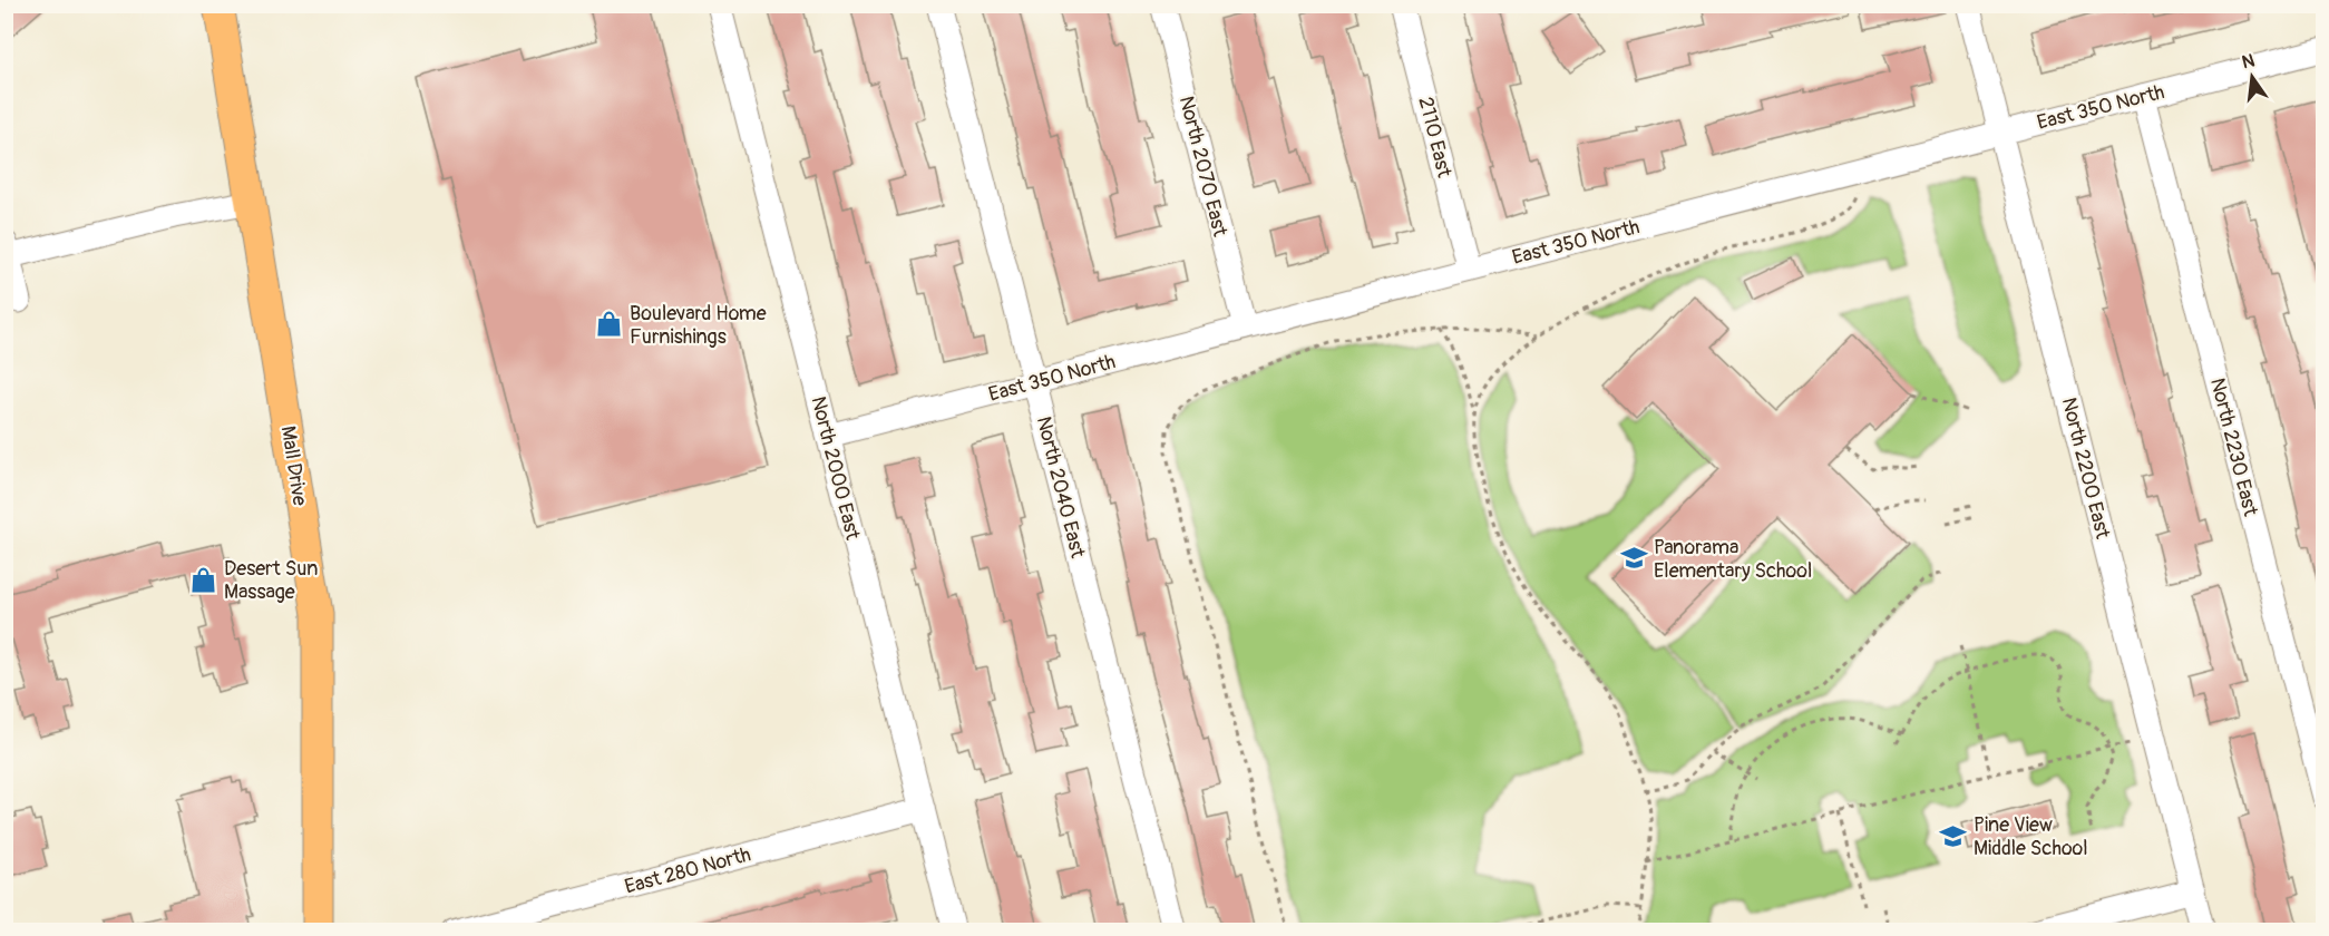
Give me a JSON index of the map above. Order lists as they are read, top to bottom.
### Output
{
  "streets": {
    "main road": ["Mall Drive"],
    "street": [
      "East 350 North",
      "2110 East",
      "North 2070 East",
      "North 2230 East",
      "North 2000 East",
      "North 2200 East",
      "North 2040 East",
      "East 280 North"
    ]
  },
  "crossings": [
    ["East 350 North", "2110 East"],
    ["East 350 North", "North 2070 East"],
    ["East 350 North", "North 2230 East"],
    ["East 350 North", "North 2000 East"],
    ["East 350 North", "North 2200 East"],
    ["East 350 North", "North 2040 East"],
    ["North 2000 East", "East 280 North"]
  ],
  "places": {
    "shop": ["Boulevard Home Furnishings", "Desert Sun Massage"],
    "school or university": ["Panorama Elementary School", "Pine View Middle School"]
  },
  "north": "top"
}
